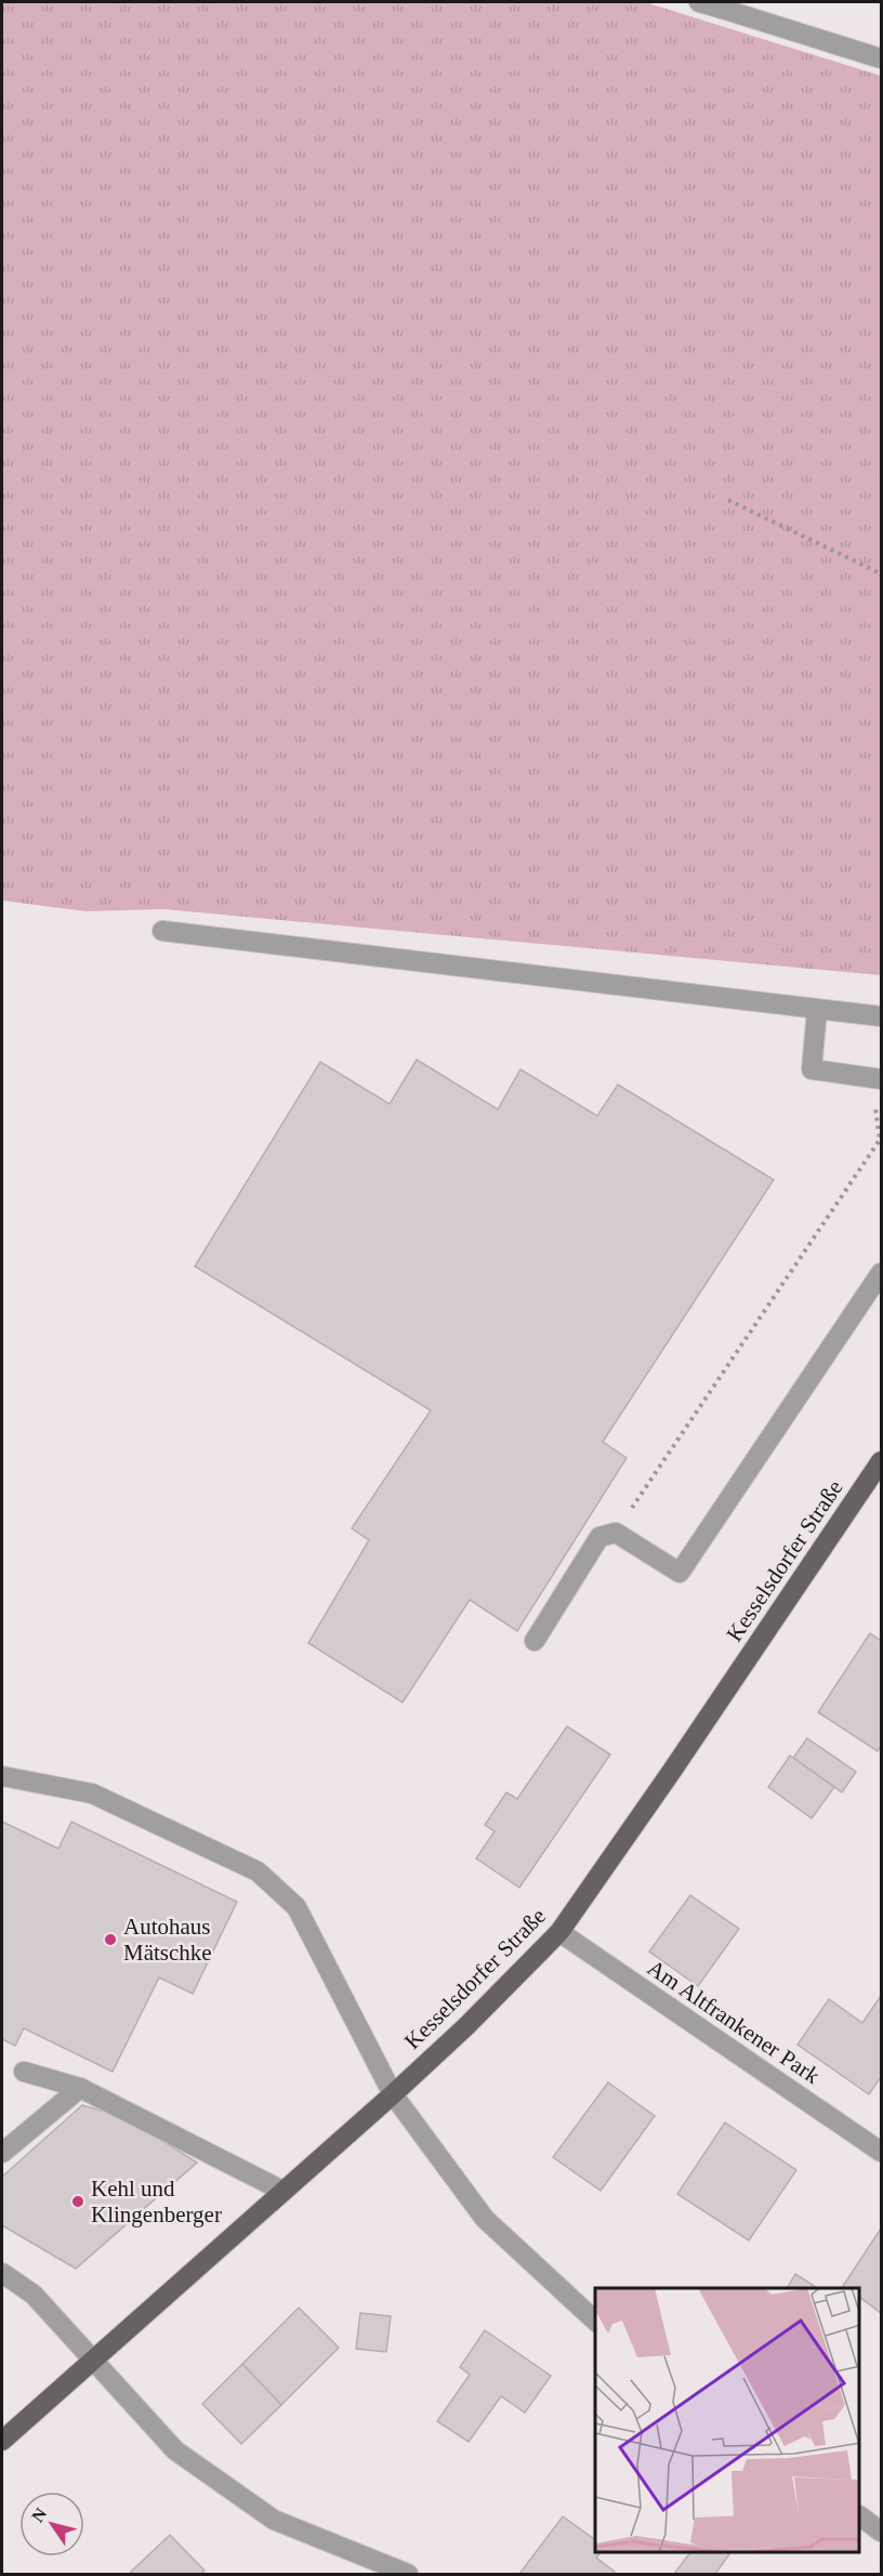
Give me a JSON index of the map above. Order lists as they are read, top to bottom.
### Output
{
  "streets": {
    "main road": ["Kesselsdorfer Straße"],
    "street": ["Am Altfrankener Park"]
  },
  "crossings": [
    ["Kesselsdorfer Straße", "Am Altfrankener Park"]
  ],
  "places": ["Autohaus Mätschke", "Kehl und Klingenberger"],
  "north": "top left"
}
